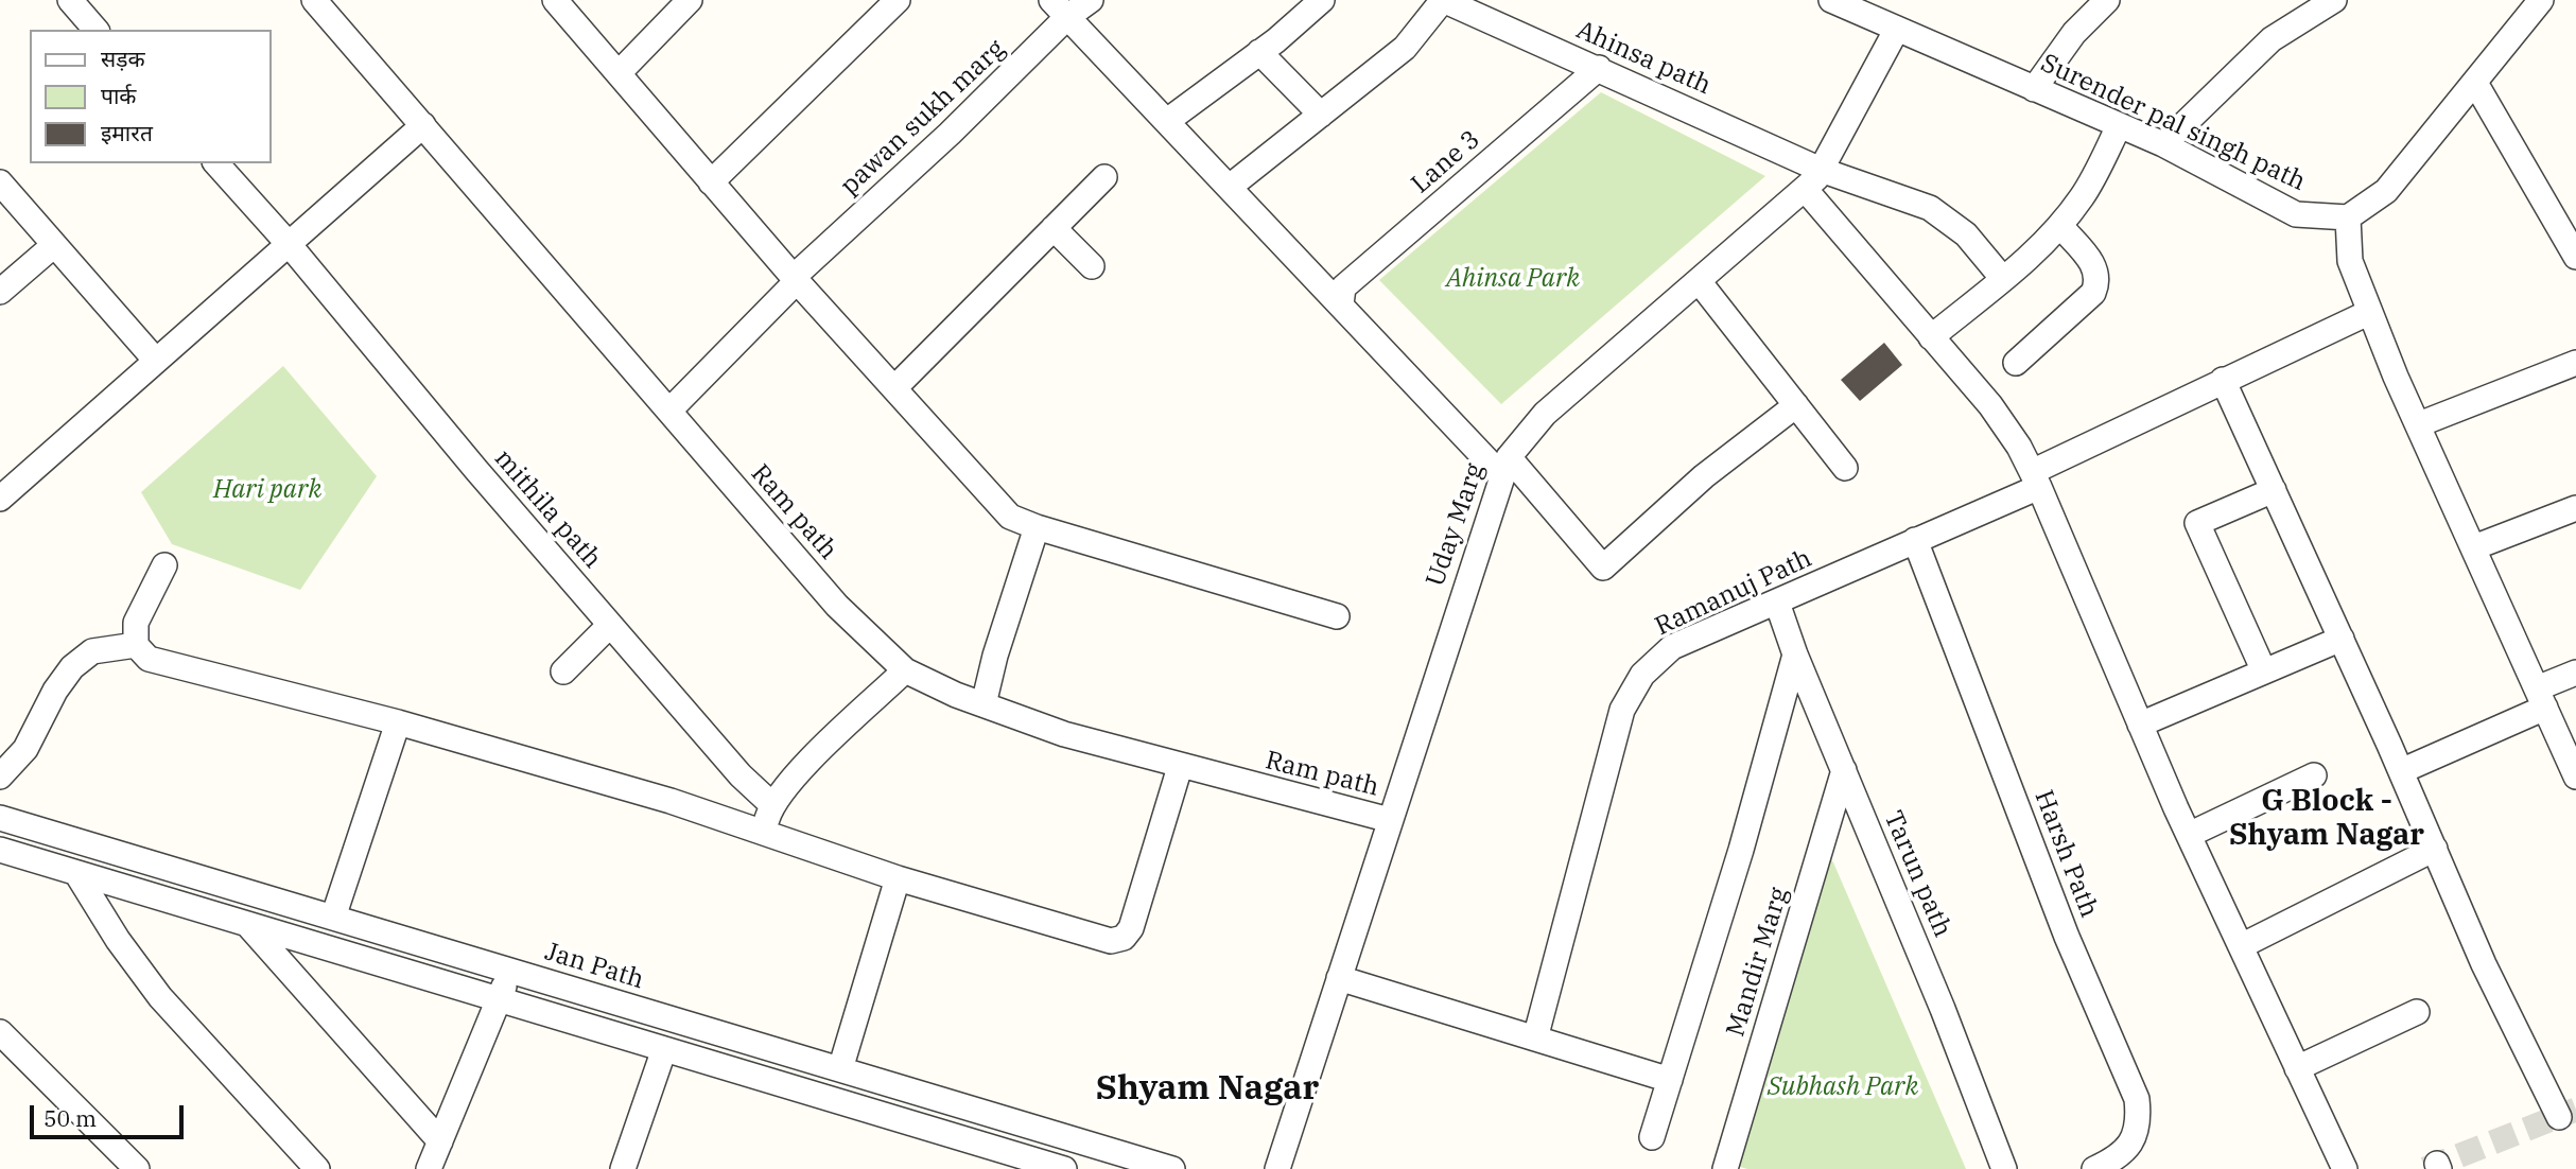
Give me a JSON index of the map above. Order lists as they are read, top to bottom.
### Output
{
  "streets": {
    "street": [
      "Ahinsa path",
      "pawan sukh marg",
      "Surender pal singh path",
      "Lane 3",
      "mithila path",
      "Ram path",
      "Uday Marg",
      "Ramanuj Path",
      "Harsh Path",
      "Tarun path",
      "Mandir Marg",
      "Jan Path"
    ]
  },
  "crossings": [
    ["Ahinsa path", "Lane 3"],
    ["Ahinsa path", "Uday Marg"],
    ["pawan sukh marg", "Ram path"],
    ["Surender pal singh path", "Uday Marg"],
    ["Ram path", "Uday Marg"],
    ["Ramanuj Path", "Harsh Path"],
    ["Ramanuj Path", "Tarun path"],
    ["Tarun path", "Mandir Marg"]
  ],
  "districts": ["G Block - Shyam Nagar", "Shyam Nagar"],
  "parks": ["Ahinsa Park", "Hari park", "Subhash Park"],
  "legend": ["सड़क", "पार्क", "इमारत"],
  "scale_bar": "50 m"
}
